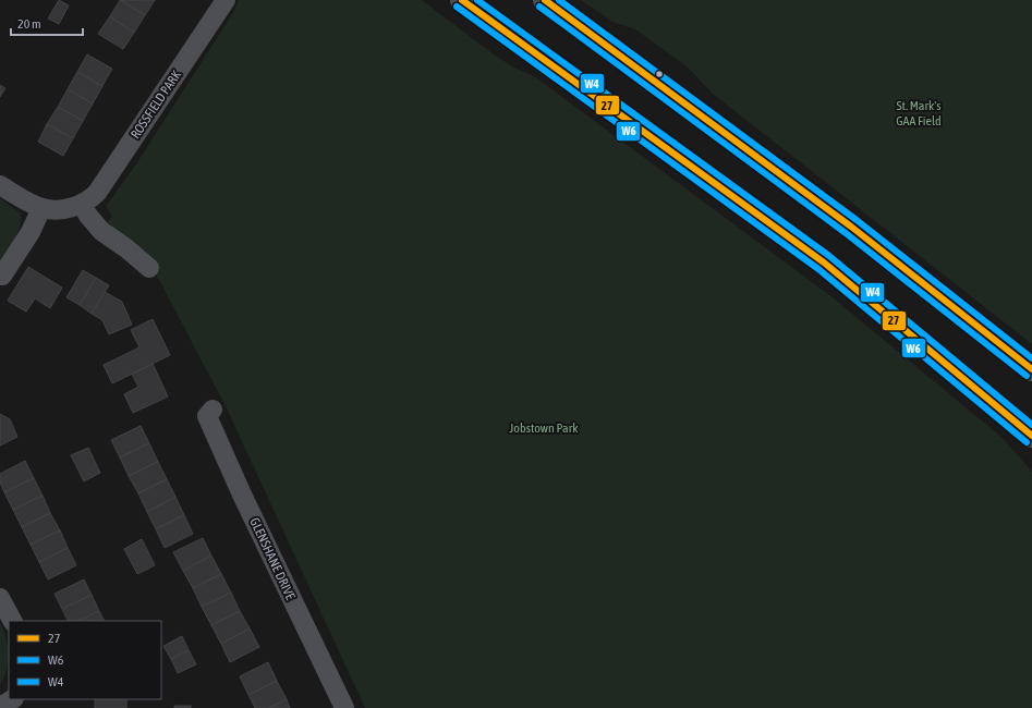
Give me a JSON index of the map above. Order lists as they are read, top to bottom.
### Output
{
  "streets": {
    "street": ["ROSSFIELD PARK", "GLENSHANE DRIVE"]
  },
  "parks": ["St. Mark's GAA Field", "Jobstown Park"],
  "lines": ["transit line 27", "transit line W4", "transit line W6"],
  "legend": ["27", "W6", "W4"],
  "scale_bar": "20 m"
}
